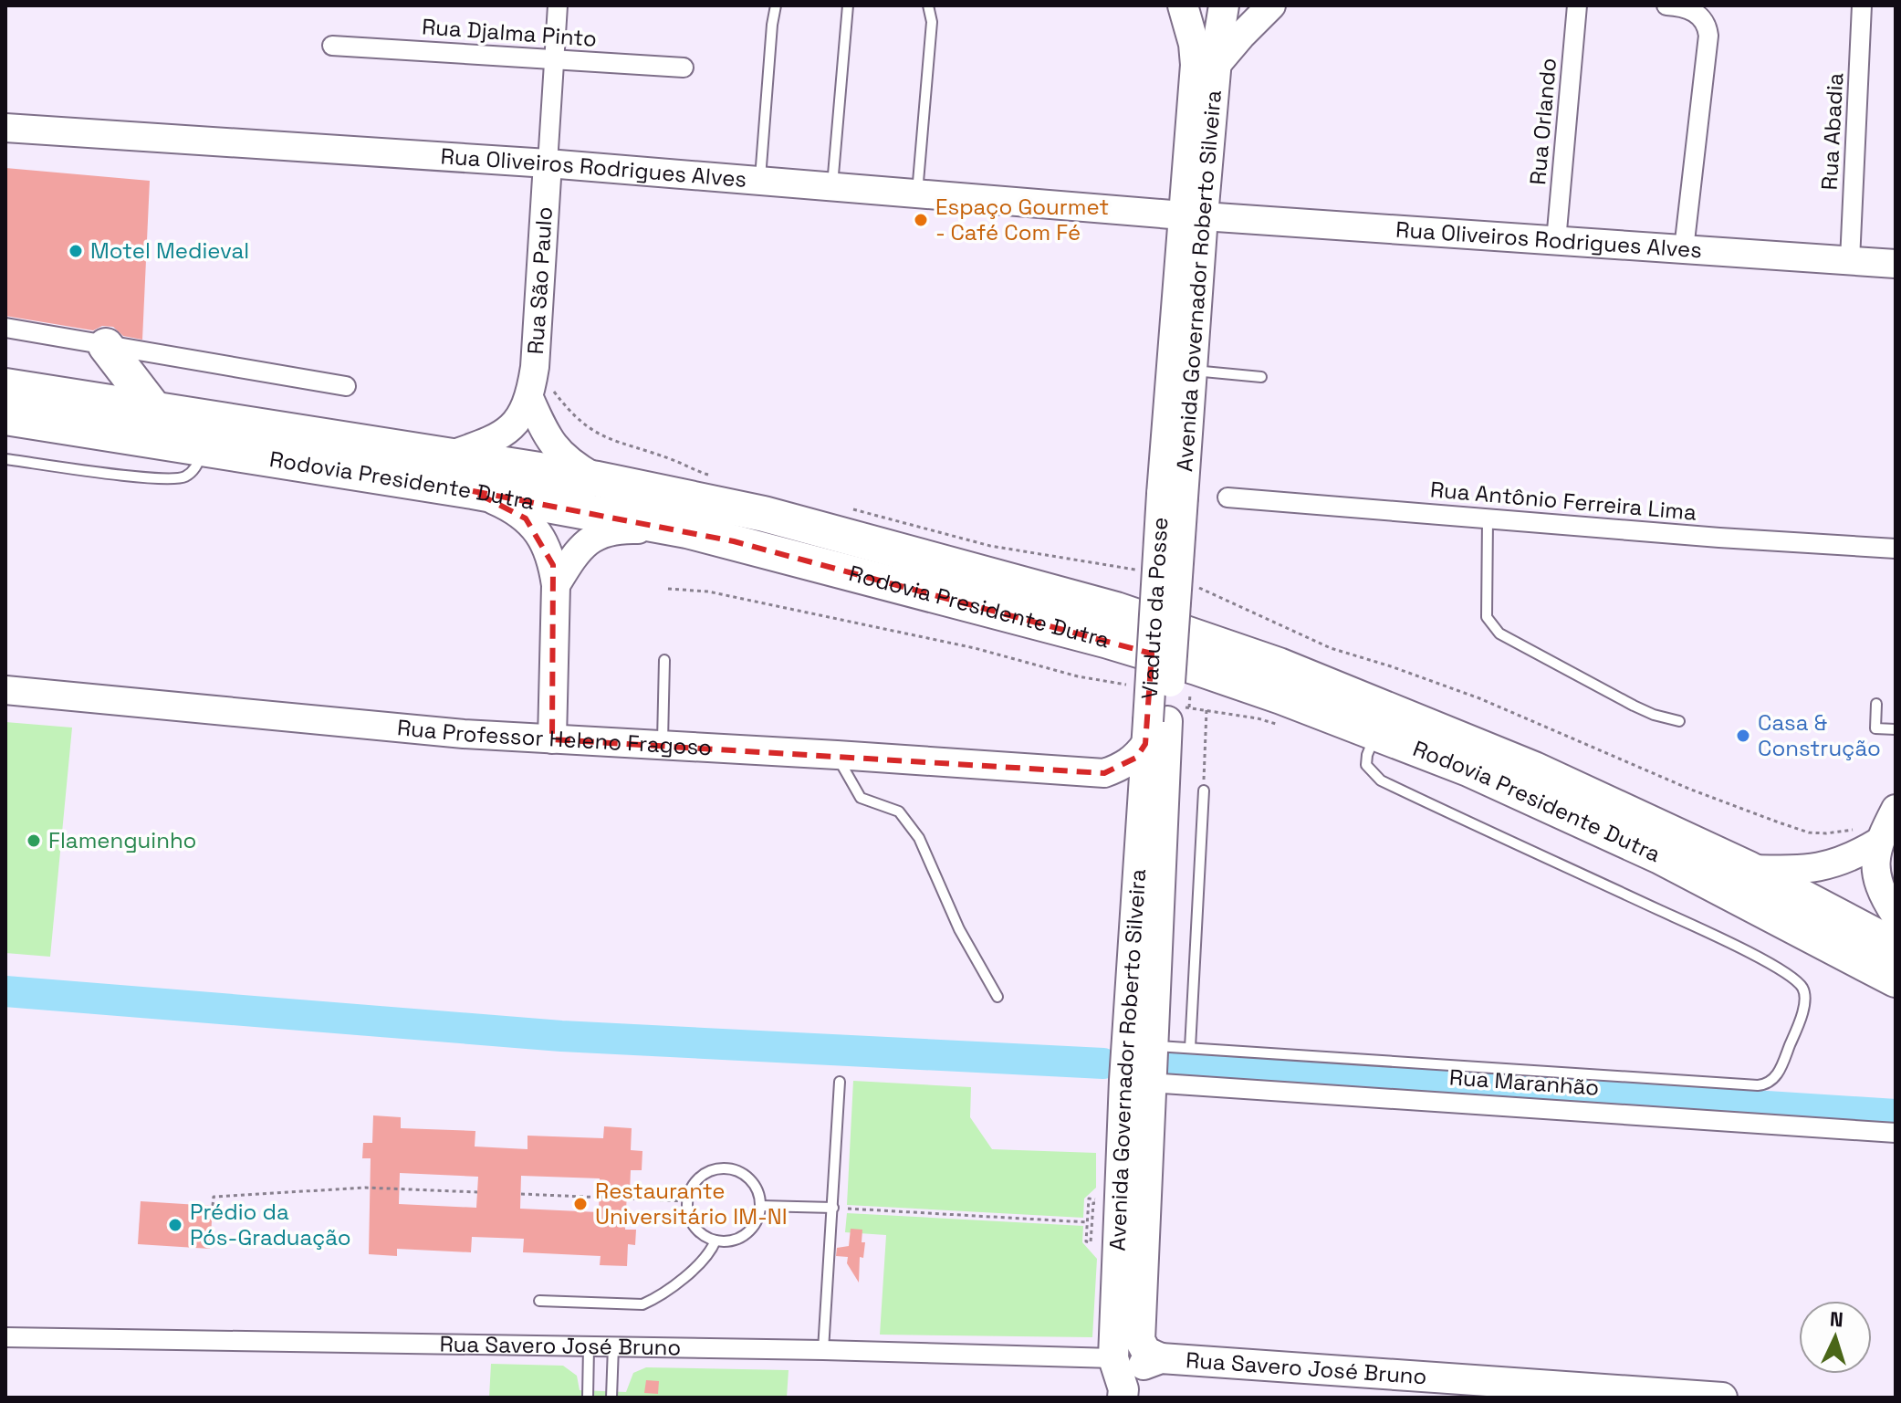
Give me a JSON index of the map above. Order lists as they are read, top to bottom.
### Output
{
  "streets": {
    "highway": ["Rodovia Presidente Dutra"],
    "main road": [
      "Rua Oliveiros Rodrigues Alves",
      "Rua São Paulo",
      "Avenida Governador Roberto Silveira",
      "Viaduto da Posse",
      "Rua Professor Heleno Fragoso",
      "Rua Savero José Bruno"
    ],
    "street": [
      "Rua Djalma Pinto",
      "Rua Orlando",
      "Rua Abadia",
      "Rua Antônio Ferreira Lima",
      "Rua Maranhão"
    ]
  },
  "crossings": [
    ["Rua Orlando", "Rua Oliveiros Rodrigues Alves"],
    ["Rua Abadia", "Rua Oliveiros Rodrigues Alves"],
    ["Rua Oliveiros Rodrigues Alves", "Rua São Paulo"],
    ["Rua Oliveiros Rodrigues Alves", "Avenida Governador Roberto Silveira"],
    ["Rua São Paulo", "Rodovia Presidente Dutra"],
    ["Avenida Governador Roberto Silveira", "Viaduto da Posse"],
    ["Avenida Governador Roberto Silveira", "Rua Professor Heleno Fragoso"],
    ["Avenida Governador Roberto Silveira", "Rua Maranhão"],
    ["Avenida Governador Roberto Silveira", "Rua Savero José Bruno"],
    ["Rodovia Presidente Dutra", "Rua Maranhão"]
  ],
  "places": [
    "Espaço Gourmet - Café Com Fé",
    "Motel Medieval",
    "Casa & Construção",
    "Flamenguinho",
    "Restaurante Universitário IM-NI",
    "Prédio da Pós-Graduação"
  ],
  "north": "top"
}
